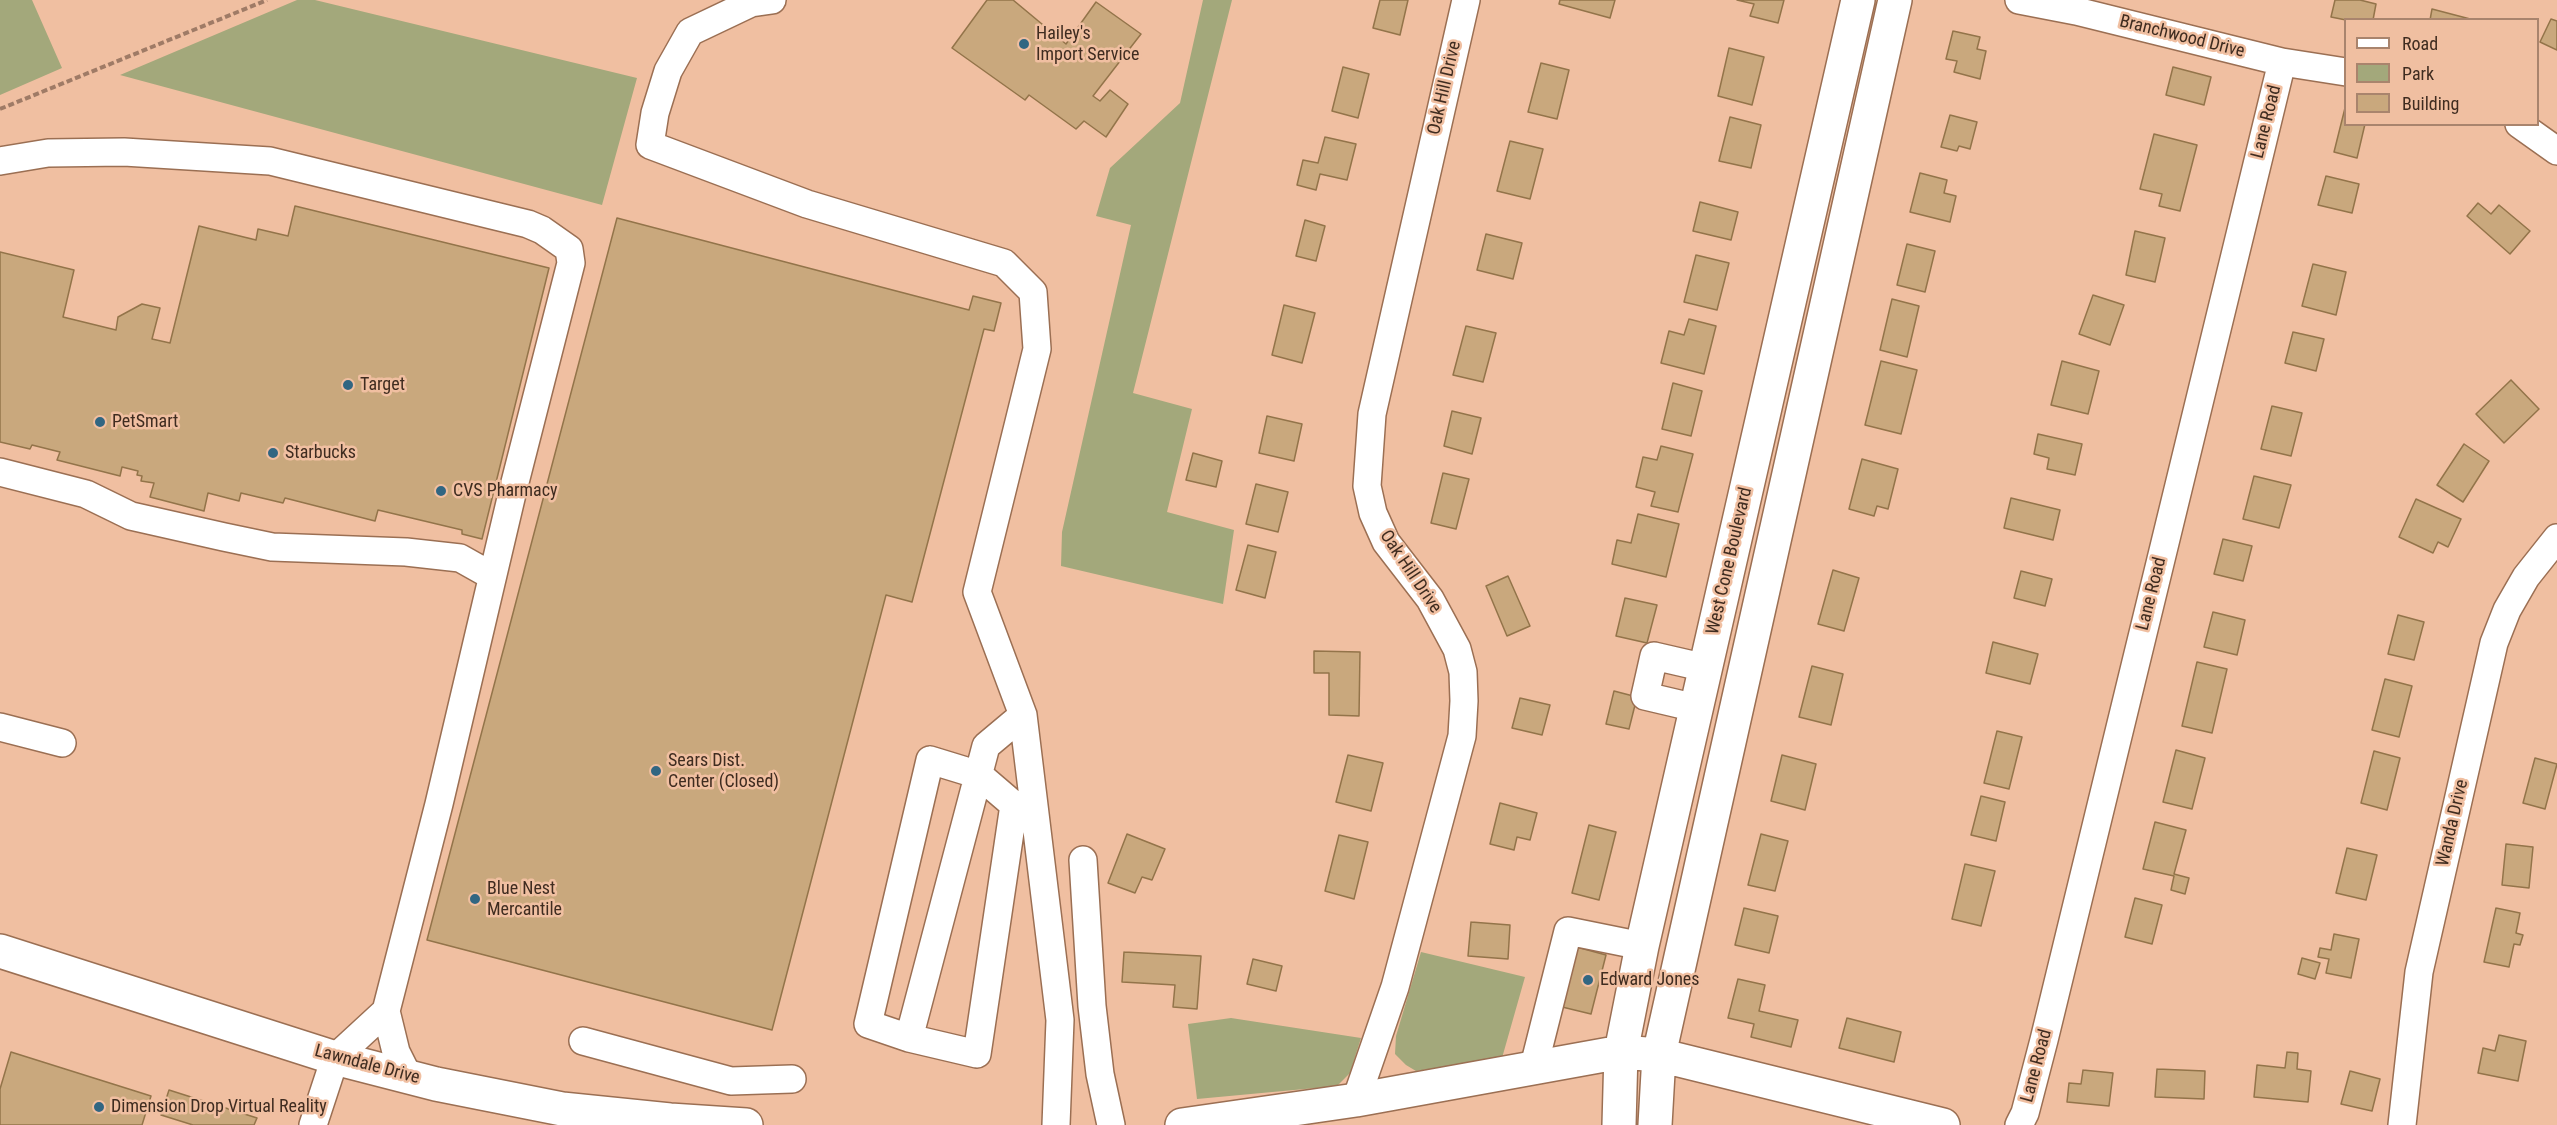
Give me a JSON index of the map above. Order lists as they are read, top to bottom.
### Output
{
  "streets": {
    "main road": ["West Cone Boulevard", "Lawndale Drive"],
    "street": [
      "Branchwood Drive",
      "Oak Hill Drive",
      "Lane Road",
      "Wanda Drive"
    ]
  },
  "crossings": [
    ["Branchwood Drive", "Lane Road"]
  ],
  "places": [
    "Hailey's Import Service",
    "Target",
    "PetSmart",
    "Starbucks",
    "CVS Pharmacy",
    "Sears Dist. Center (Closed)",
    "Blue Nest Mercantile",
    "Edward Jones",
    "Dimension Drop Virtual Reality"
  ],
  "legend": ["Road", "Park", "Building"]
}
